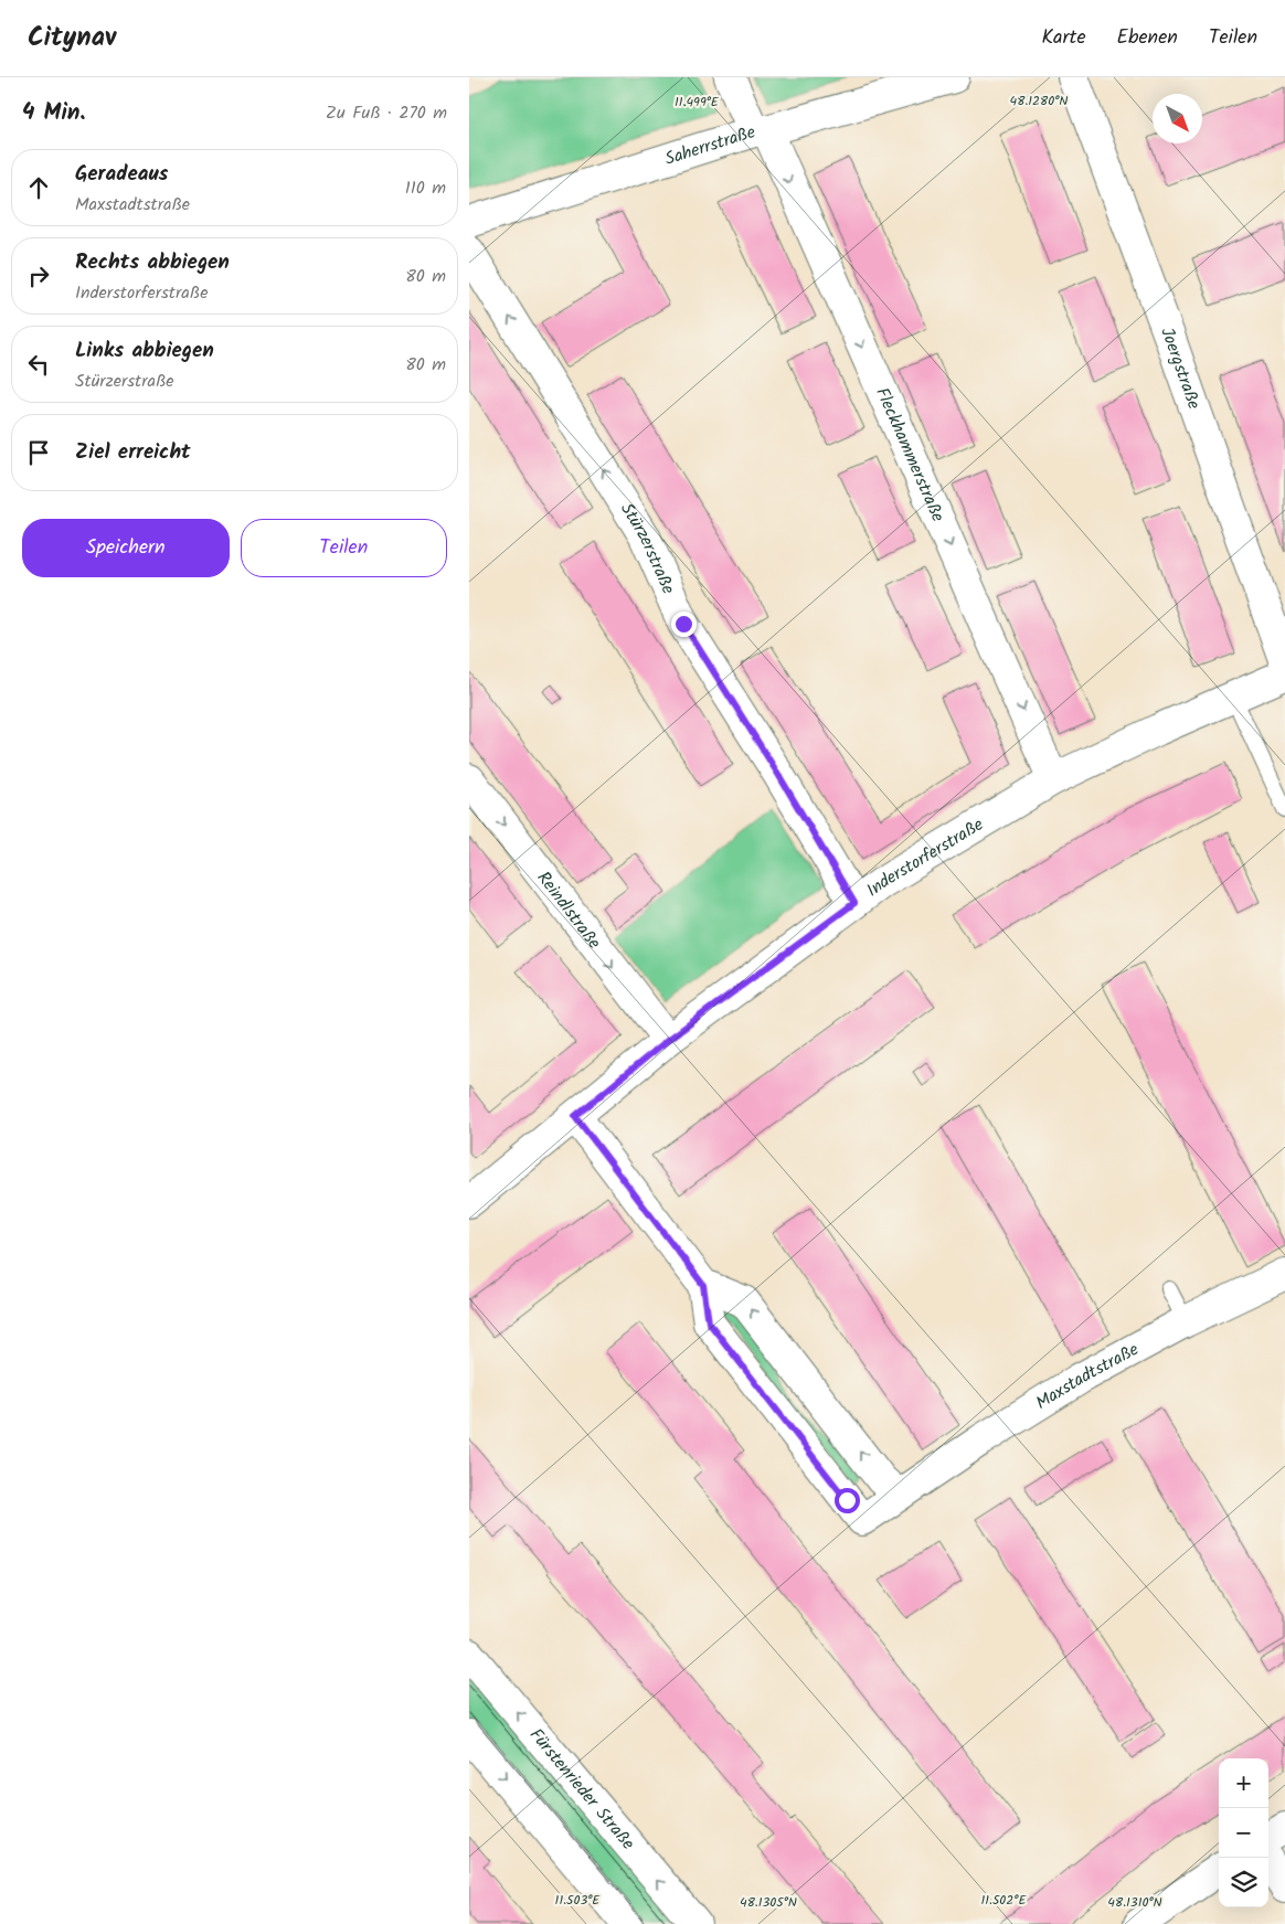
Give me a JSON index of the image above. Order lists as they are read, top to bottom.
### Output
{
  "streets": {
    "street": [
      "Saherrstraße",
      "Joergstraße",
      "Fleckhammerstraße",
      "Stürzerstraße",
      "Inderstorferstraße",
      "Reindlstraße",
      "Maxstadtstraße",
      "Fürstenrieder Straße"
    ]
  },
  "crossings": [
    ["Saherrstraße", "Fleckhammerstraße"],
    ["Fleckhammerstraße", "Inderstorferstraße"],
    ["Stürzerstraße", "Inderstorferstraße"],
    ["Inderstorferstraße", "Reindlstraße"],
    ["Inderstorferstraße", "Maxstadtstraße"]
  ],
  "one_way": ["Fleckhammerstraße", "Stürzerstraße", "Reindlstraße"],
  "north": "bottom right",
  "page": {
    "header": "Citynav",
    "nav": ["Karte", "Ebenen", "Teilen"],
    "heading": ["4 Min.", "Zu Fuß · 270 m"],
    "list": [
      ["Geradeaus", "Maxstadtstraße", "110 m"],
      ["Rechts abbiegen", "Inderstorferstraße", "80 m"],
      ["Links abbiegen", "Stürzerstraße", "80 m"],
      "Ziel erreicht"
    ],
    "buttons": ["Speichern", "Teilen"],
    "map_buttons": ["+", "−"]
  },
  "coordinates": [
    "48.1280°N",
    "11.499°E",
    "11.503°E",
    "11.502°E",
    "48.1305°N",
    "48.1310°N"
  ]
}
